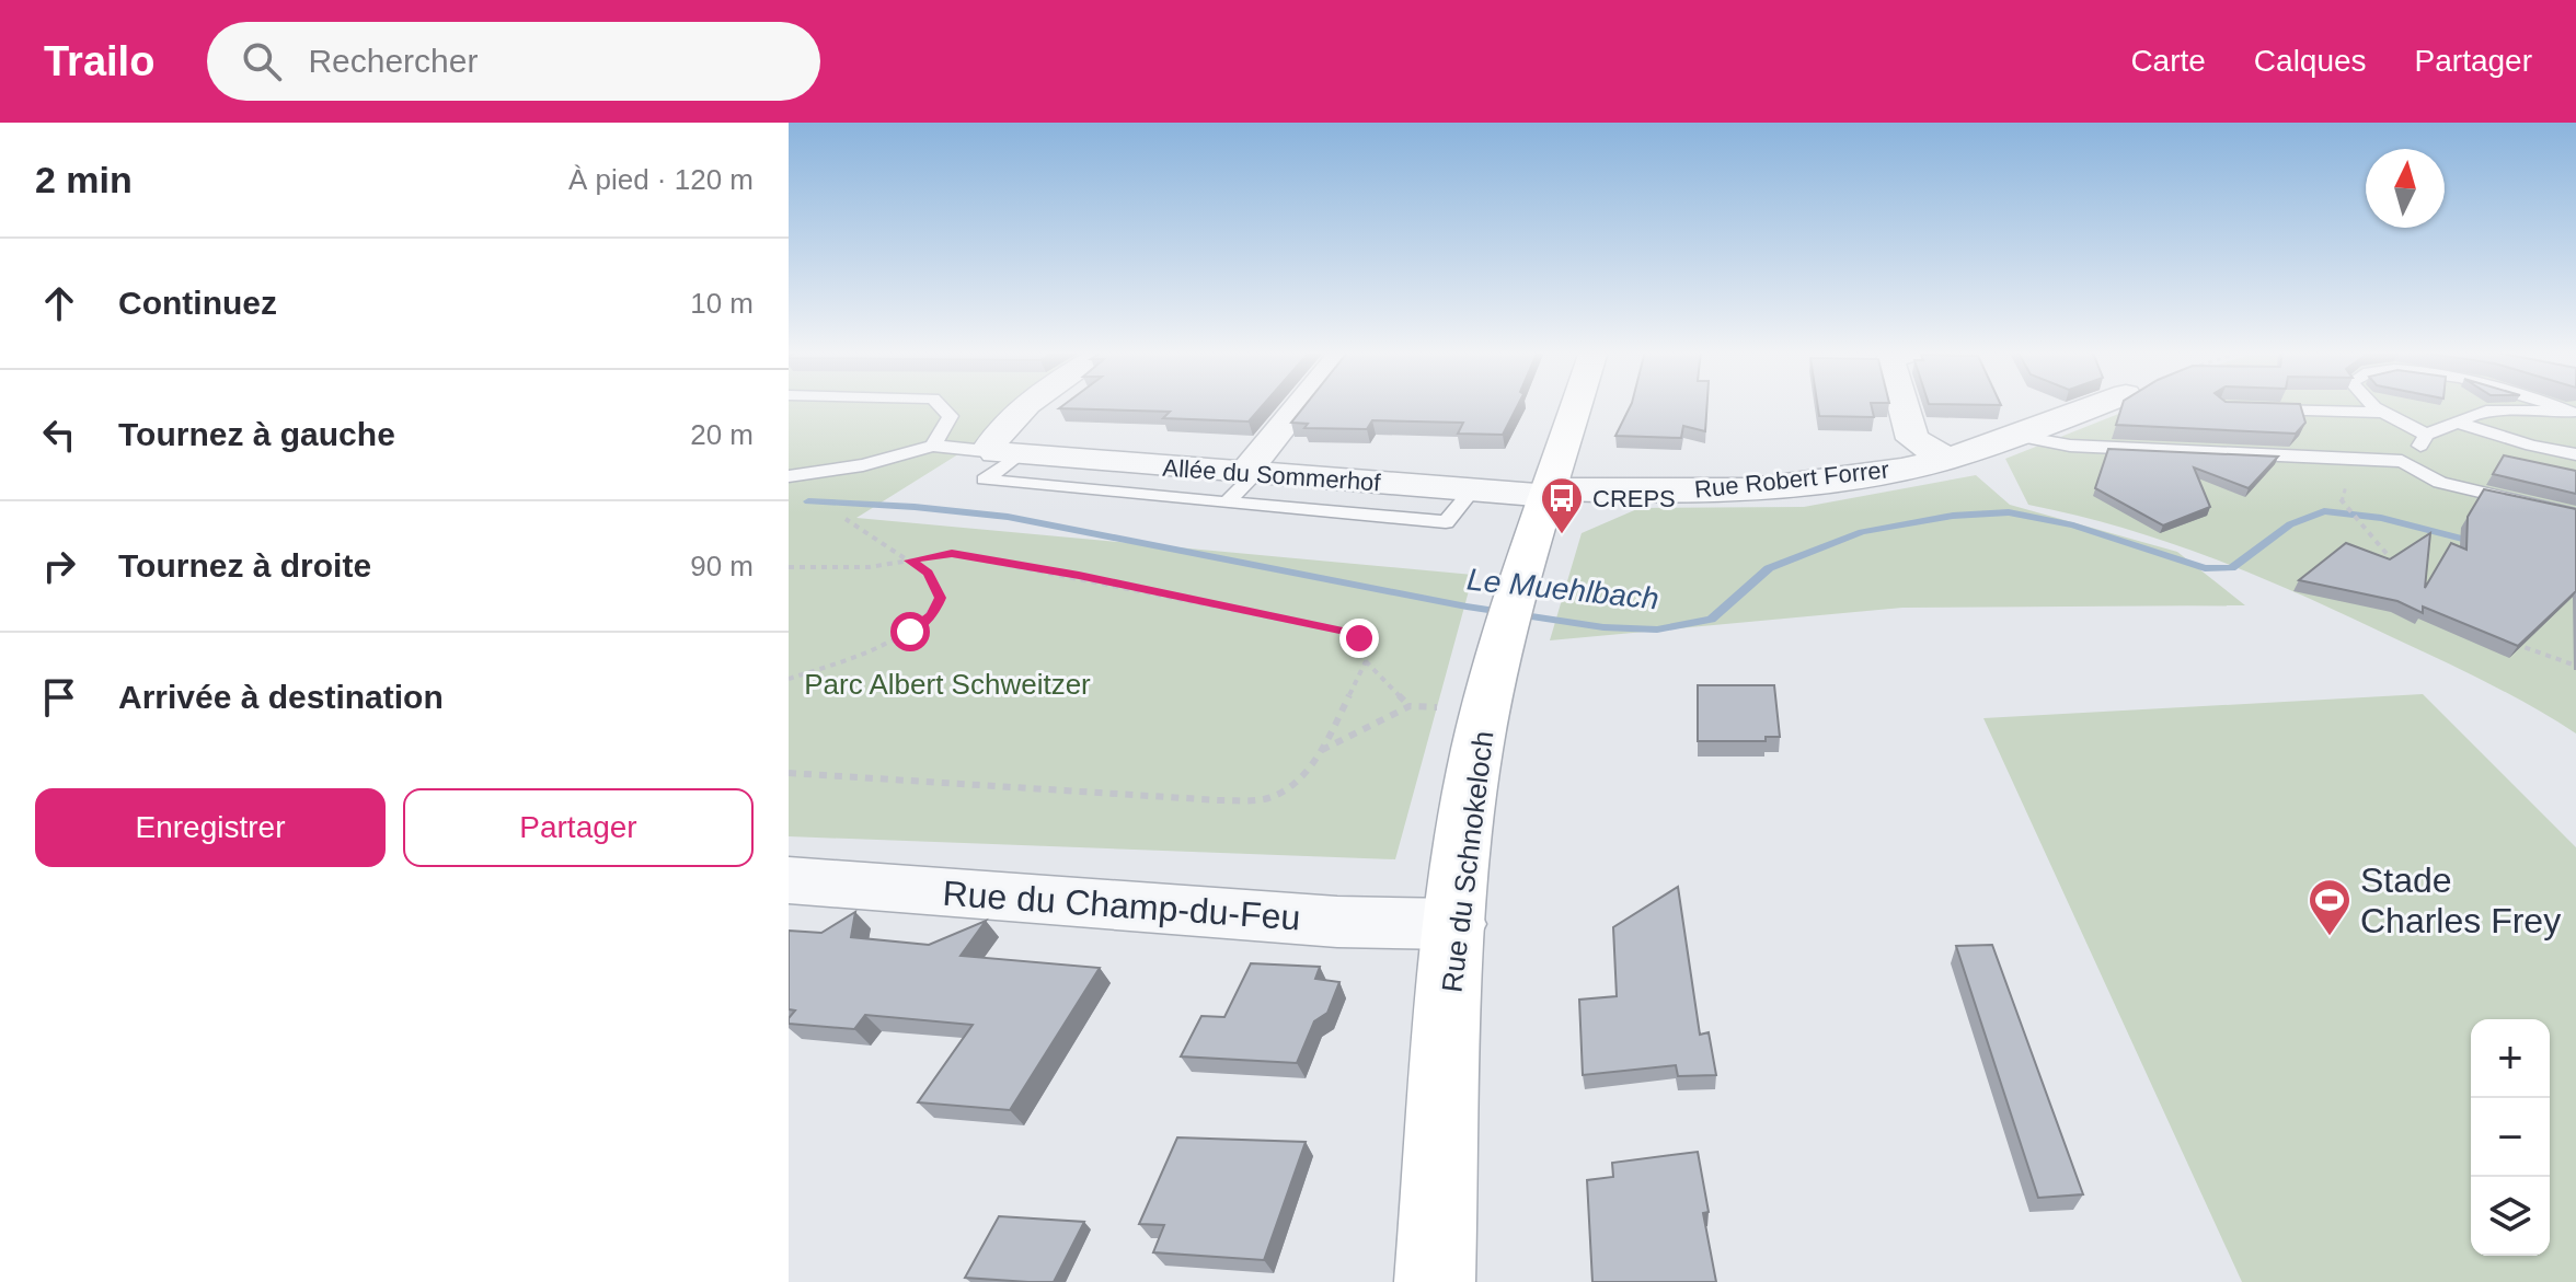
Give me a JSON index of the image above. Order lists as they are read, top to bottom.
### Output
{
  "streets": {
    "street": [
      "Allée du Sommerhof",
      "Rue Robert Forrer",
      "Rue du Schnokeloch",
      "Rue du Champ-du-Feu"
    ]
  },
  "crossings": [
    ["Allée du Sommerhof", "Rue Robert Forrer"],
    ["Allée du Sommerhof", "Rue du Schnokeloch"],
    ["Rue Robert Forrer", "Rue du Schnokeloch"],
    ["Rue du Schnokeloch", "Rue du Champ-du-Feu"]
  ],
  "water": ["Le Muehlbach"],
  "parks": ["Parc Albert Schweitzer"],
  "places": {
    "bus stop": ["CREPS"],
    "sports": ["Stade Charles Frey"]
  },
  "north": "top",
  "page": {
    "header": "Trailo",
    "search": "Rechercher",
    "nav": ["Carte", "Calques", "Partager"],
    "heading": ["2 min", "À pied · 120 m"],
    "list": [
      ["Continuez", "10 m"],
      ["Tournez à gauche", "20 m"],
      ["Tournez à droite", "90 m"],
      "Arrivée à destination"
    ],
    "buttons": ["Enregistrer", "Partager"],
    "map_buttons": ["+", "−"]
  }
}
